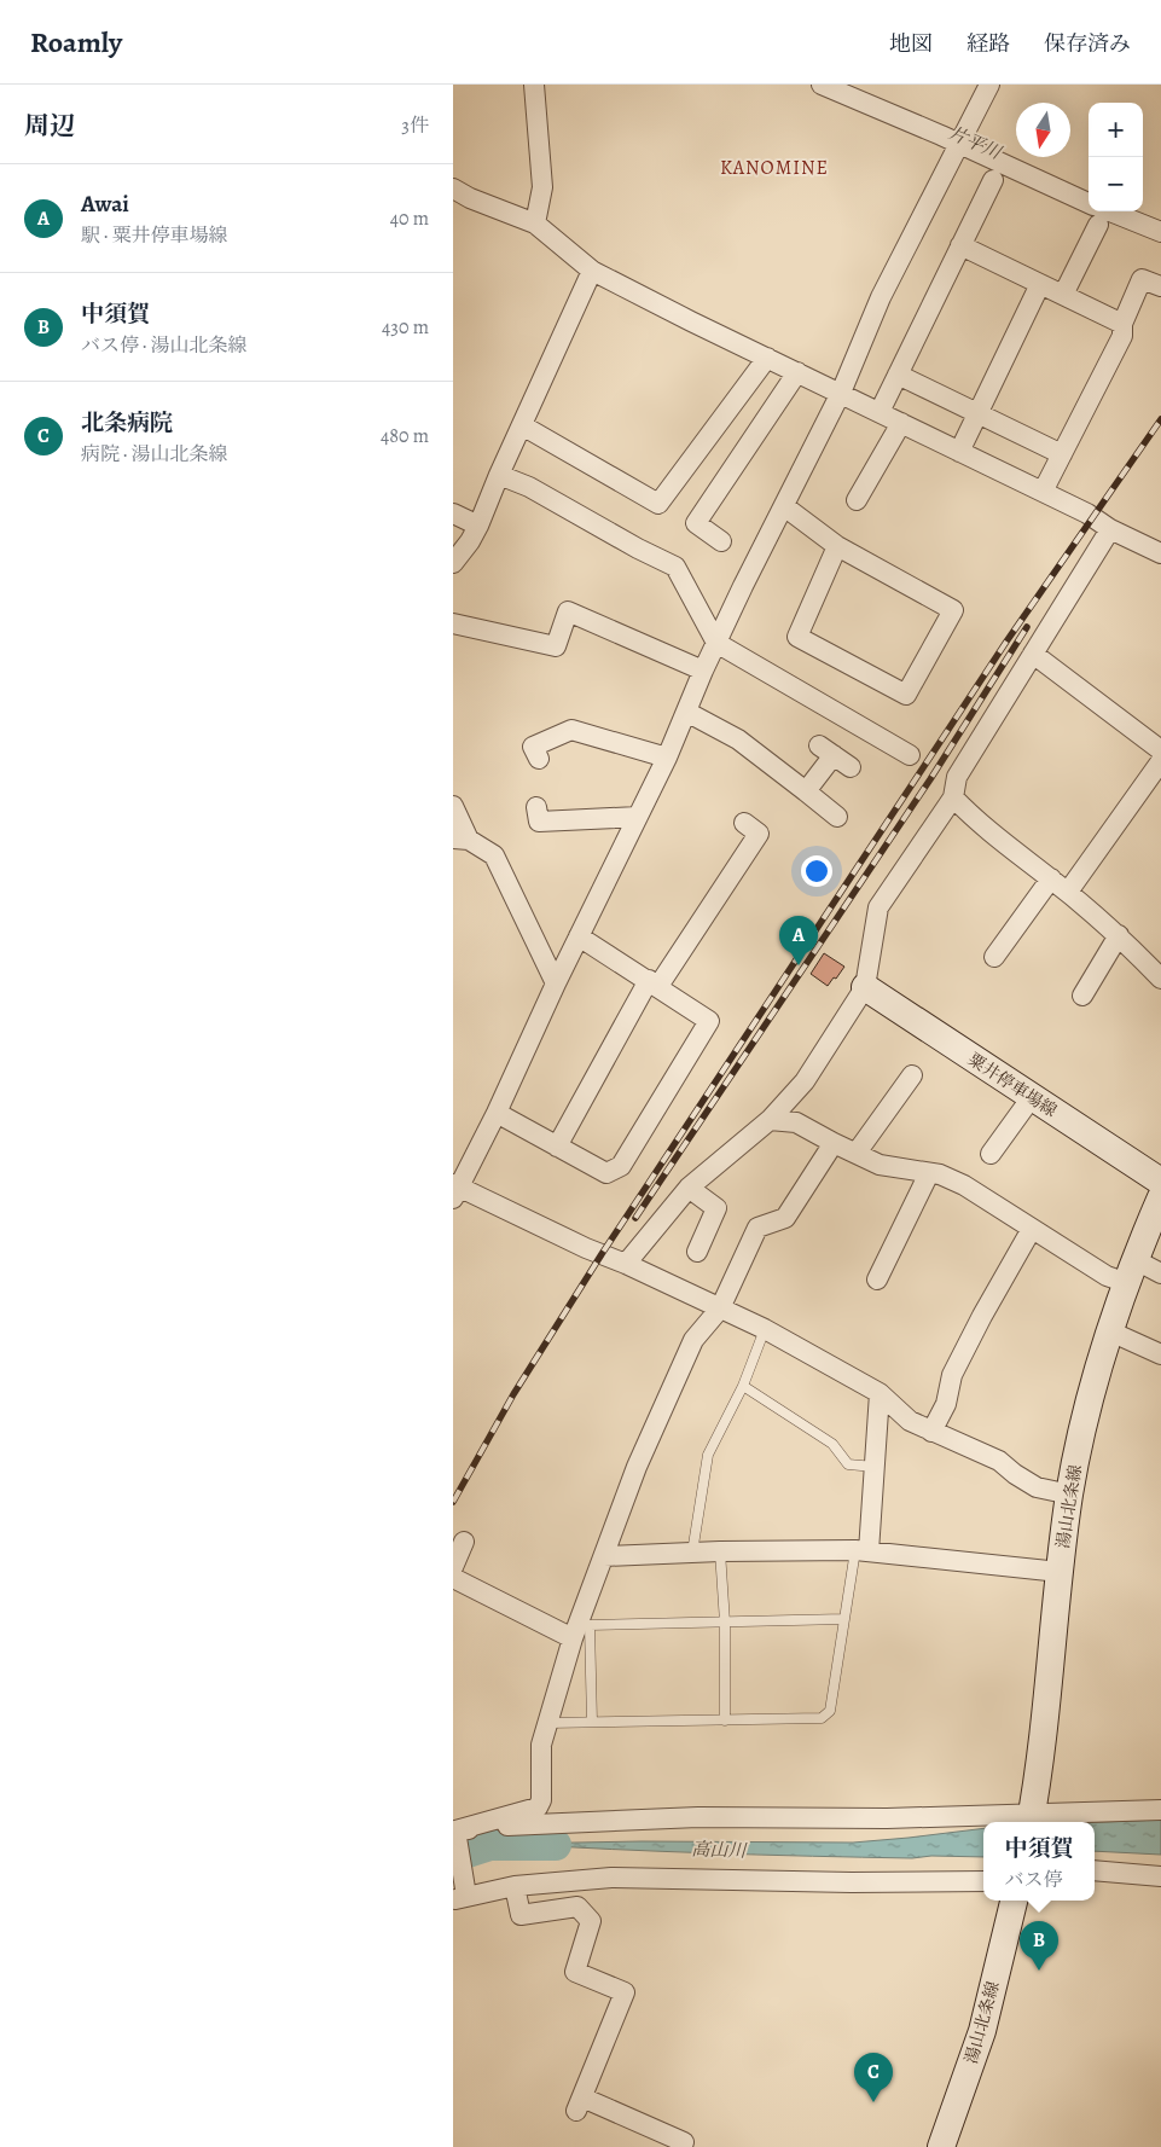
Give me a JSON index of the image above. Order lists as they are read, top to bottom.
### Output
{
  "streets": {
    "main road": ["粟井停車場線", "湯山北条線"]
  },
  "districts": ["KANOMINE"],
  "water": ["片平川", "高山川"],
  "north": "bottom",
  "page": {
    "header": "Roamly",
    "nav": ["地図", "経路", "保存済み"],
    "heading": ["周辺", "3件"],
    "map_buttons": ["+", "−"],
    "list": [
      {
        "mark": "A",
        "name": "Awai",
        "note": "駅 · 粟井停車場線",
        "value": "40 m"
      },
      {
        "mark": "B",
        "name": "中須賀",
        "note": "バス停 · 湯山北条線",
        "value": "430 m"
      },
      {
        "mark": "C",
        "name": "北条病院",
        "note": "病院 · 湯山北条線",
        "value": "480 m"
      }
    ],
    "pins": ["A", "B", "C"],
    "popup": ["中須賀", "バス停"]
  }
}
